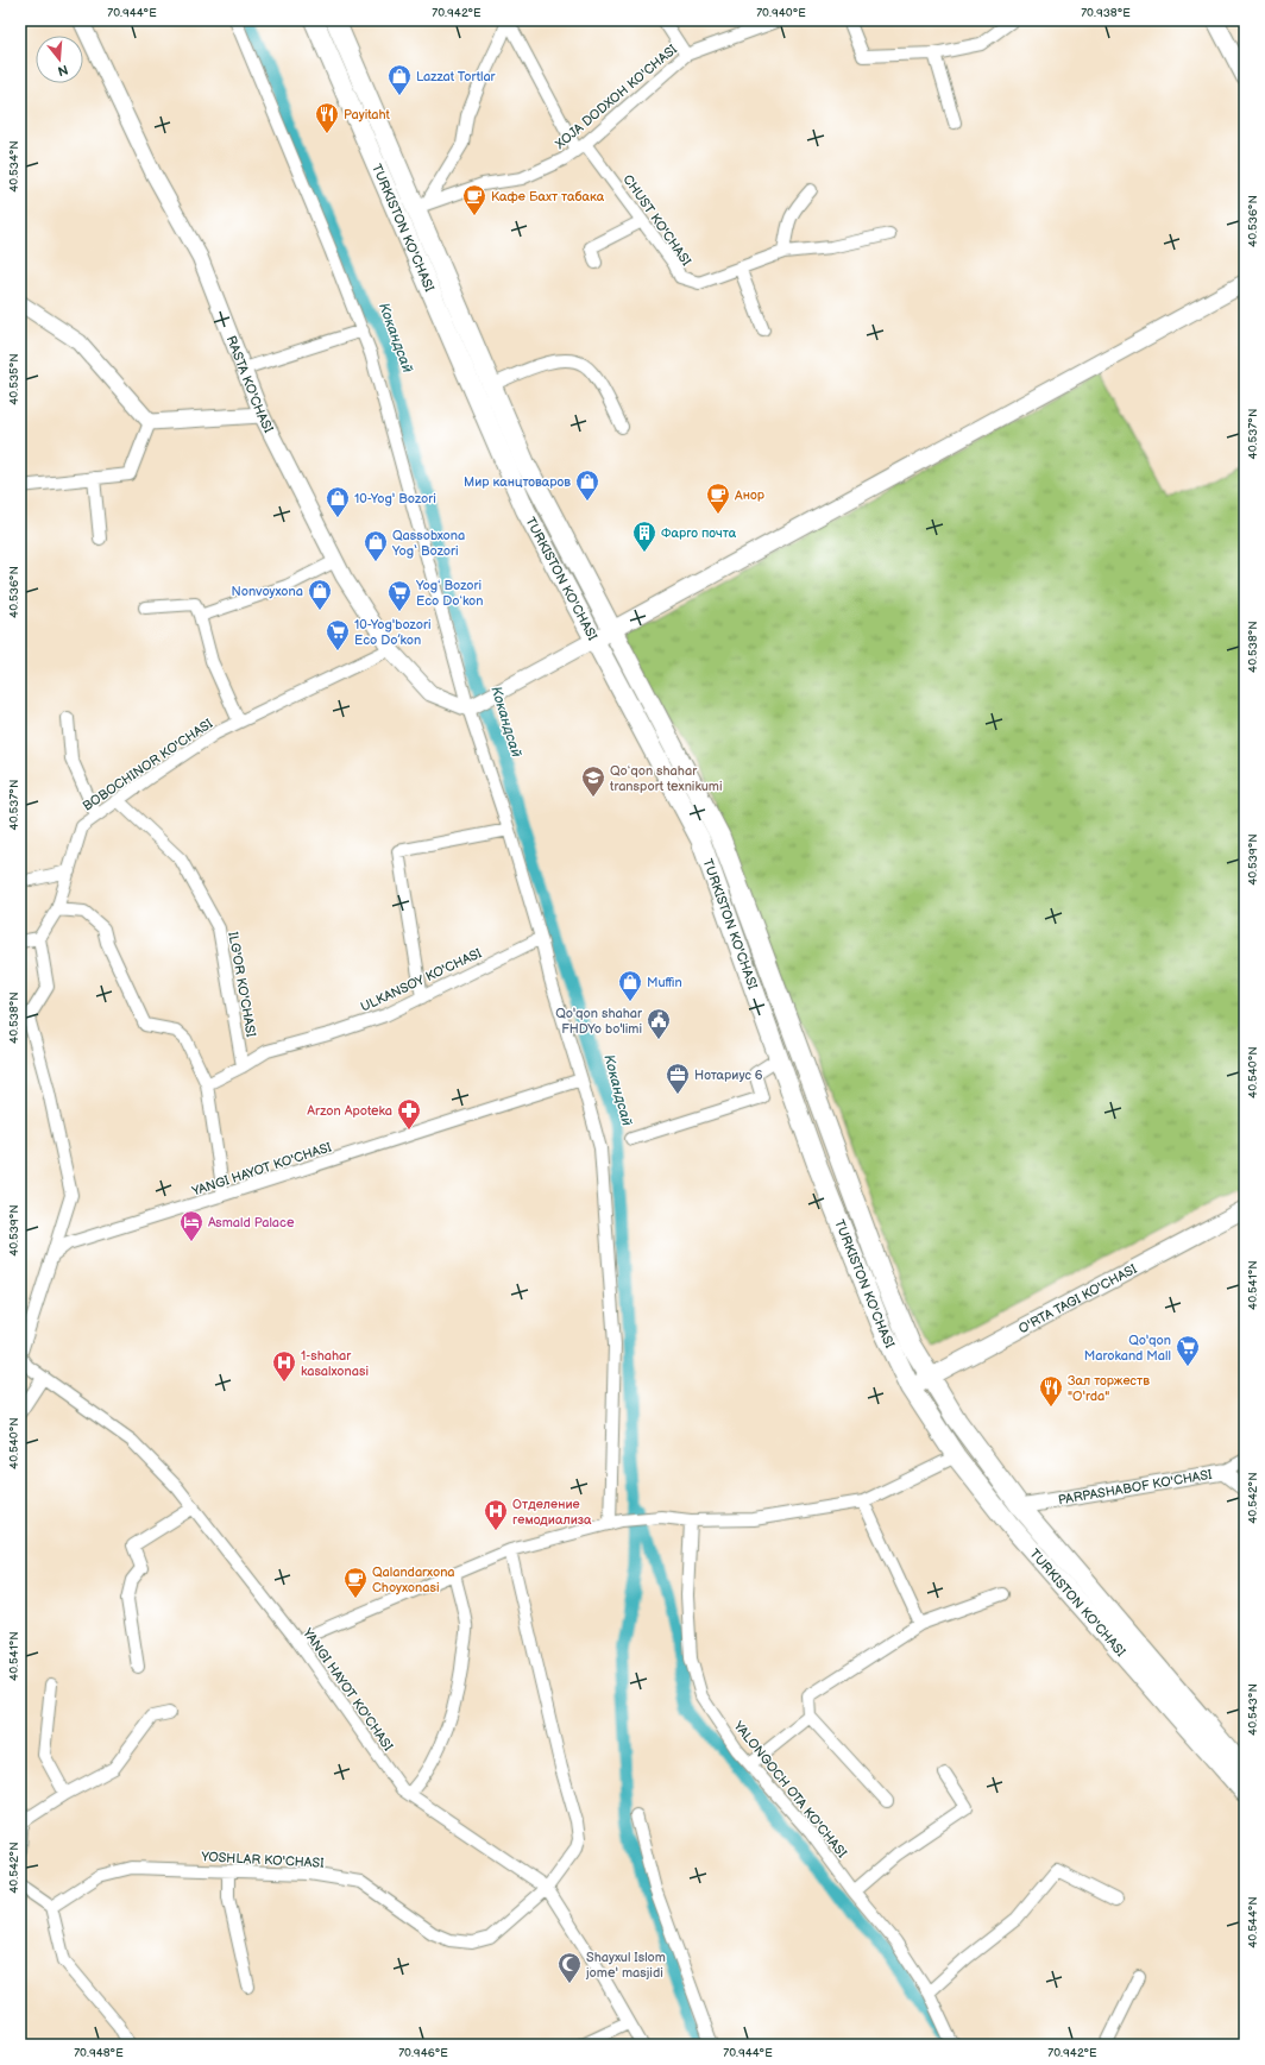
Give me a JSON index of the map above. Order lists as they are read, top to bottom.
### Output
{
  "streets": {
    "main road": ["TURKISTON KO'CHASI", "O'RTA TAGI KO'CHASI"],
    "street": [
      "XOJA DODXOH KO'CHASI",
      "CHUST KO'CHASI",
      "RASTA KO'CHASI",
      "BOBOCHINOR KO'CHASI",
      "ULKANSOY KO'CHASI",
      "ILG'OR KO'CHASI",
      "YANGI HAYOT KO'CHASI",
      "PARPASHABOF KO'CHASI",
      "YALONGOCH OTA KO'CHASI",
      "YOSHLAR KO'CHASI"
    ]
  },
  "crossings": [
    ["XOJA DODXOH KO'CHASI", "CHUST KO'CHASI"],
    ["XOJA DODXOH KO'CHASI", "TURKISTON KO'CHASI"],
    ["TURKISTON KO'CHASI", "O'RTA TAGI KO'CHASI"],
    ["TURKISTON KO'CHASI", "PARPASHABOF KO'CHASI"],
    ["RASTA KO'CHASI", "BOBOCHINOR KO'CHASI"],
    ["BOBOCHINOR KO'CHASI", "ILG'OR KO'CHASI"],
    ["ULKANSOY KO'CHASI", "ILG'OR KO'CHASI"],
    ["YANGI HAYOT KO'CHASI", "YOSHLAR KO'CHASI"]
  ],
  "water": ["Кокандсай"],
  "places": {
    "shop": [
      "Lazzat Tortlar",
      "Мир канцтоваров",
      "10-Yog' Bozori",
      "Qassobxona Yog‘ Bozori",
      "Nonvoyxona",
      "Muffin"
    ],
    "restaurant": ["Payitaht", "Зал торжеств \"O'rda\""],
    "cafe": ["Кафе Бахт табака", "Анор", "Qalandarxona Choyxonasi"],
    "building": ["Фарго почта"],
    "supermarket": ["Yogʻ Bozori Eco Doʻkon", "10-Yog'bozori Eco Do’kon", "Qo'qon Marokand Mall"],
    "school or university": ["Qoʻqon shahar transport texnikumi"],
    "public building": ["Qo'qon shahar FHDYo bo'limi"],
    "office": ["Нотариус 6"],
    "pharmacy": ["Arzon Apoteka"],
    "hotel": ["Asmald Palace"],
    "hospital": ["1-shahar kasalxonasi", "Отделение гемодиализа"],
    "mosque": ["Shayxul Islom jome' masjidi"]
  },
  "north": "bottom",
  "coordinates": [
    "70.944°E",
    "70.942°E",
    "70.940°E",
    "70.938°E",
    "40.534°N",
    "40.536°N",
    "40.535°N",
    "40.537°N",
    "40.538°N",
    "40.539°N",
    "40.540°N",
    "40.541°N",
    "40.542°N",
    "40.543°N",
    "40.544°N",
    "70.948°E",
    "70.946°E"
  ]
}
